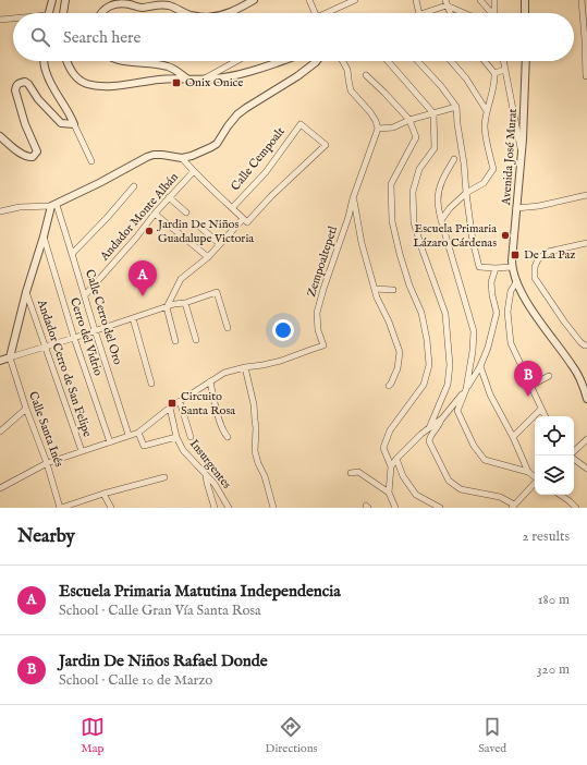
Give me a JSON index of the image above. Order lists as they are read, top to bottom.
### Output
{
  "streets": {
    "street": [
      "Avenida José Murat",
      "Calle Cempoalt",
      "Andador Monte Albán",
      "Zempoaltepetl",
      "Calle Cerro del Oro",
      "Cerro del Vidrio",
      "Andador Cerro de San Felipe",
      "Calle Santa Inés",
      "Insurgentes"
    ]
  },
  "crossings": [
    ["Andador Monte Albán", "Calle Cerro del Oro"],
    ["Zempoaltepetl", "Calle Cerro del Oro"],
    ["Zempoaltepetl", "Cerro del Vidrio"],
    ["Zempoaltepetl", "Andador Cerro de San Felipe"],
    ["Zempoaltepetl", "Calle Santa Inés"],
    ["Zempoaltepetl", "Insurgentes"]
  ],
  "places": {
    "transit": ["Onix Onice", "De La Paz", "Circuito Santa Rosa"],
    "other": ["Jardin De Niños Guadalupe Victoria", "Escuela Primaria Lázaro Cárdenas"]
  },
  "page": {
    "search": "Search here",
    "pins": ["A", "B"],
    "heading": ["Nearby", "2 results"],
    "list": [
      {
        "mark": "A",
        "name": "Escuela Primaria Matutina Independencia",
        "note": "School · Calle Gran Vía Santa Rosa",
        "value": "180 m"
      },
      {
        "mark": "B",
        "name": "Jardin De Niños Rafael Donde",
        "note": "School · Calle 10 de Marzo",
        "value": "320 m"
      }
    ],
    "nav": ["Map", "Directions", "Saved"]
  }
}
